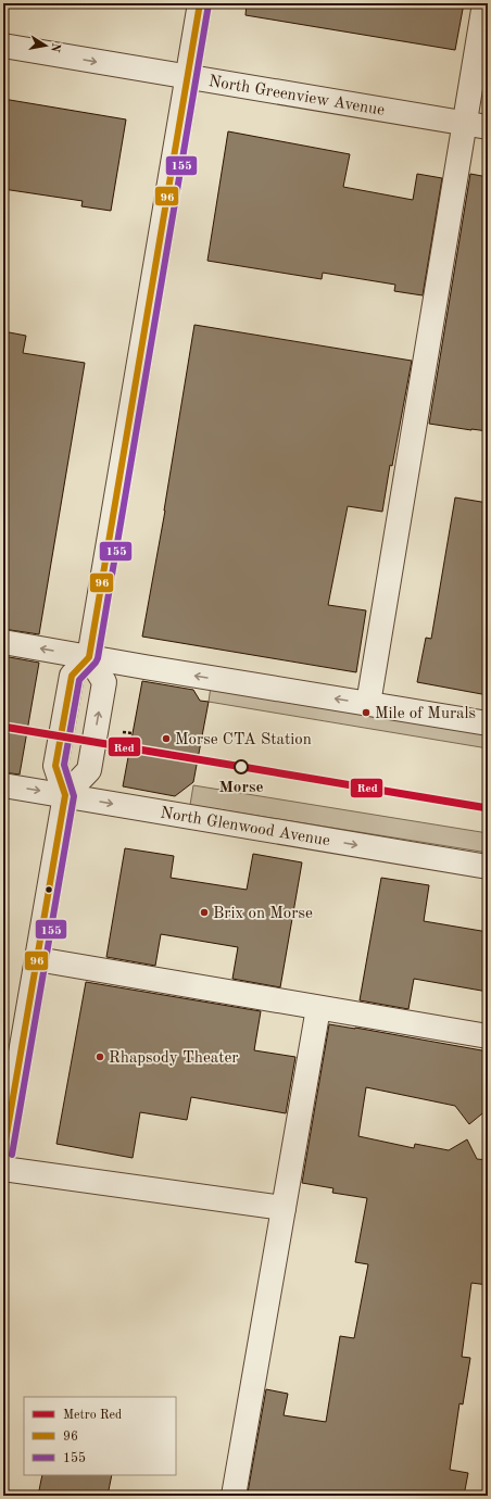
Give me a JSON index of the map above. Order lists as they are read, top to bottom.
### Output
{
  "streets": {
    "street": ["North Greenview Avenue", "North Glenwood Avenue"]
  },
  "one_way": ["North Greenview Avenue"],
  "places": [
    "Mile of Murals",
    "Morse CTA Station",
    "Morse",
    "Brix on Morse",
    "Rhapsody Theater"
  ],
  "lines": ["transit line 96", "transit line 155", "metro line Red"],
  "legend": ["Metro Red", "96", "155"],
  "north": "right"
}
